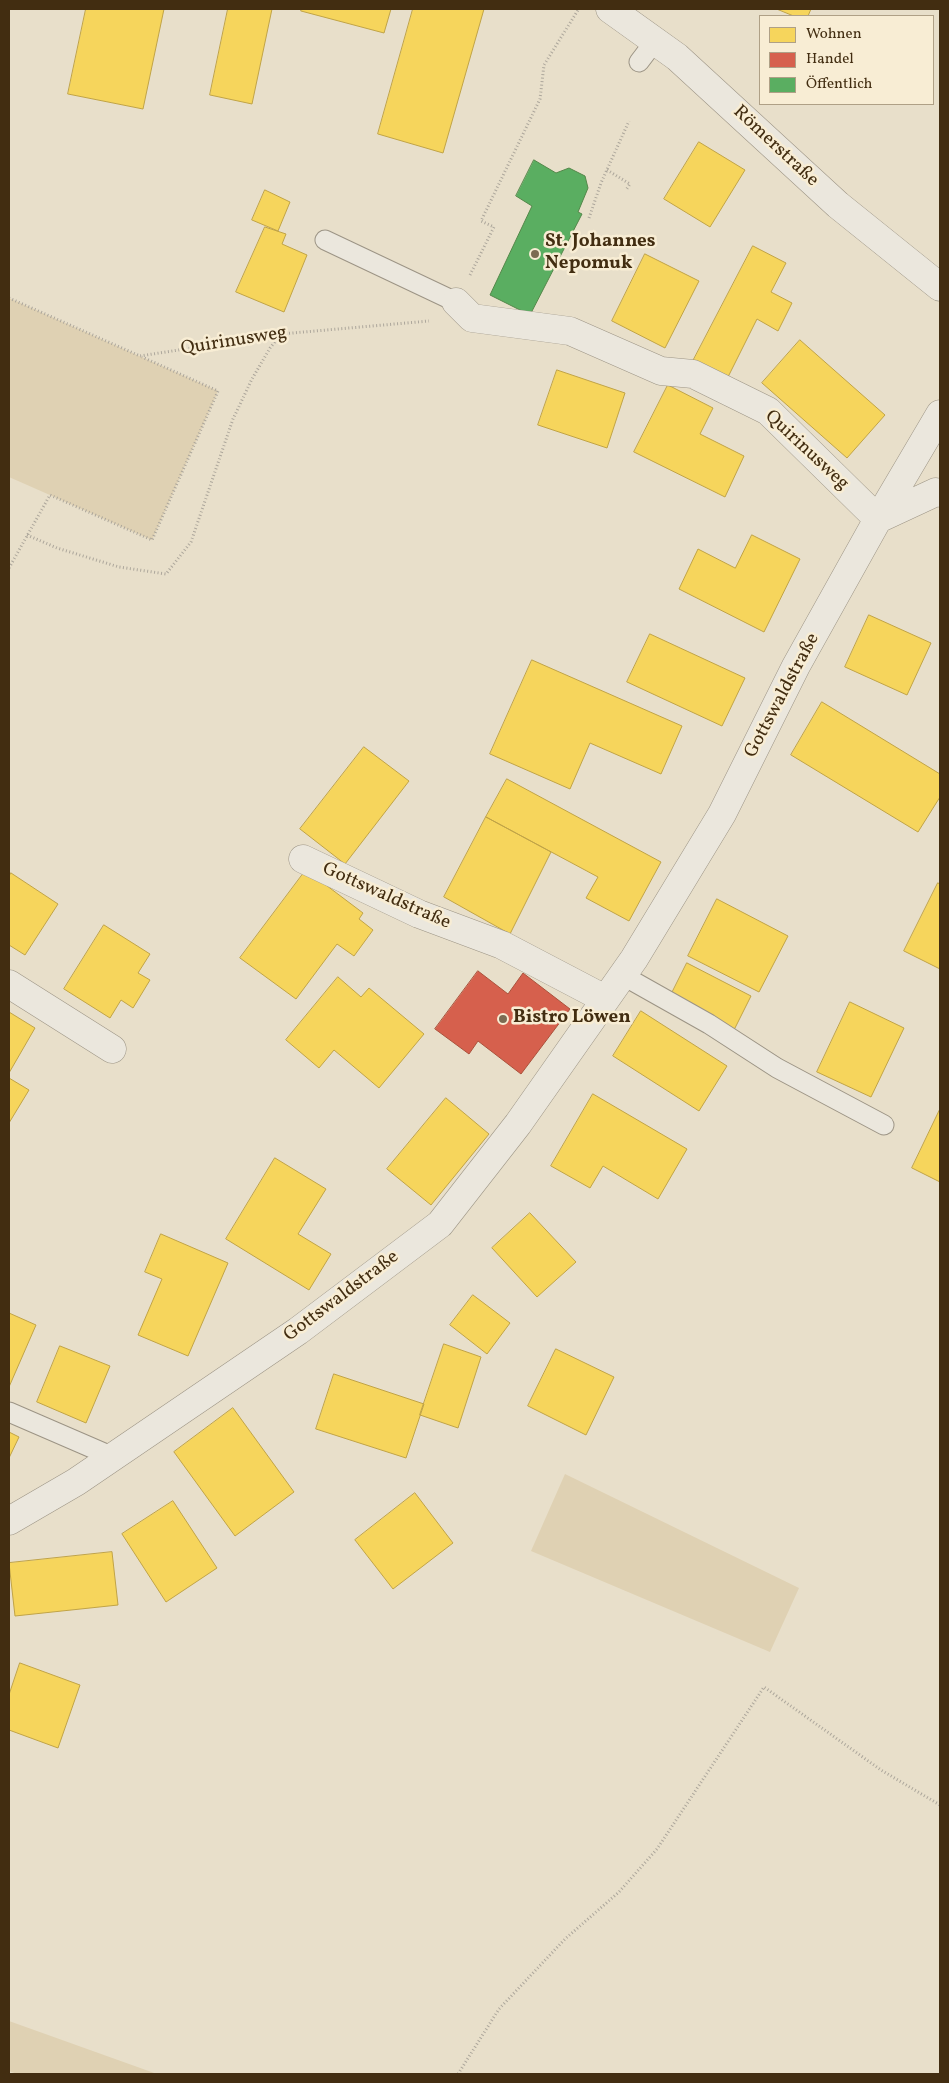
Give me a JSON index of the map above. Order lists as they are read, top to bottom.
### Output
{
  "streets": {
    "street": ["Römerstraße", "Quirinusweg", "Gottswaldstraße"]
  },
  "crossings": [
    ["Quirinusweg", "Gottswaldstraße"]
  ],
  "places": ["St. Johannes Nepomuk", "Bistro Löwen"],
  "legend": ["Wohnen", "Handel", "Öffentlich"]
}
